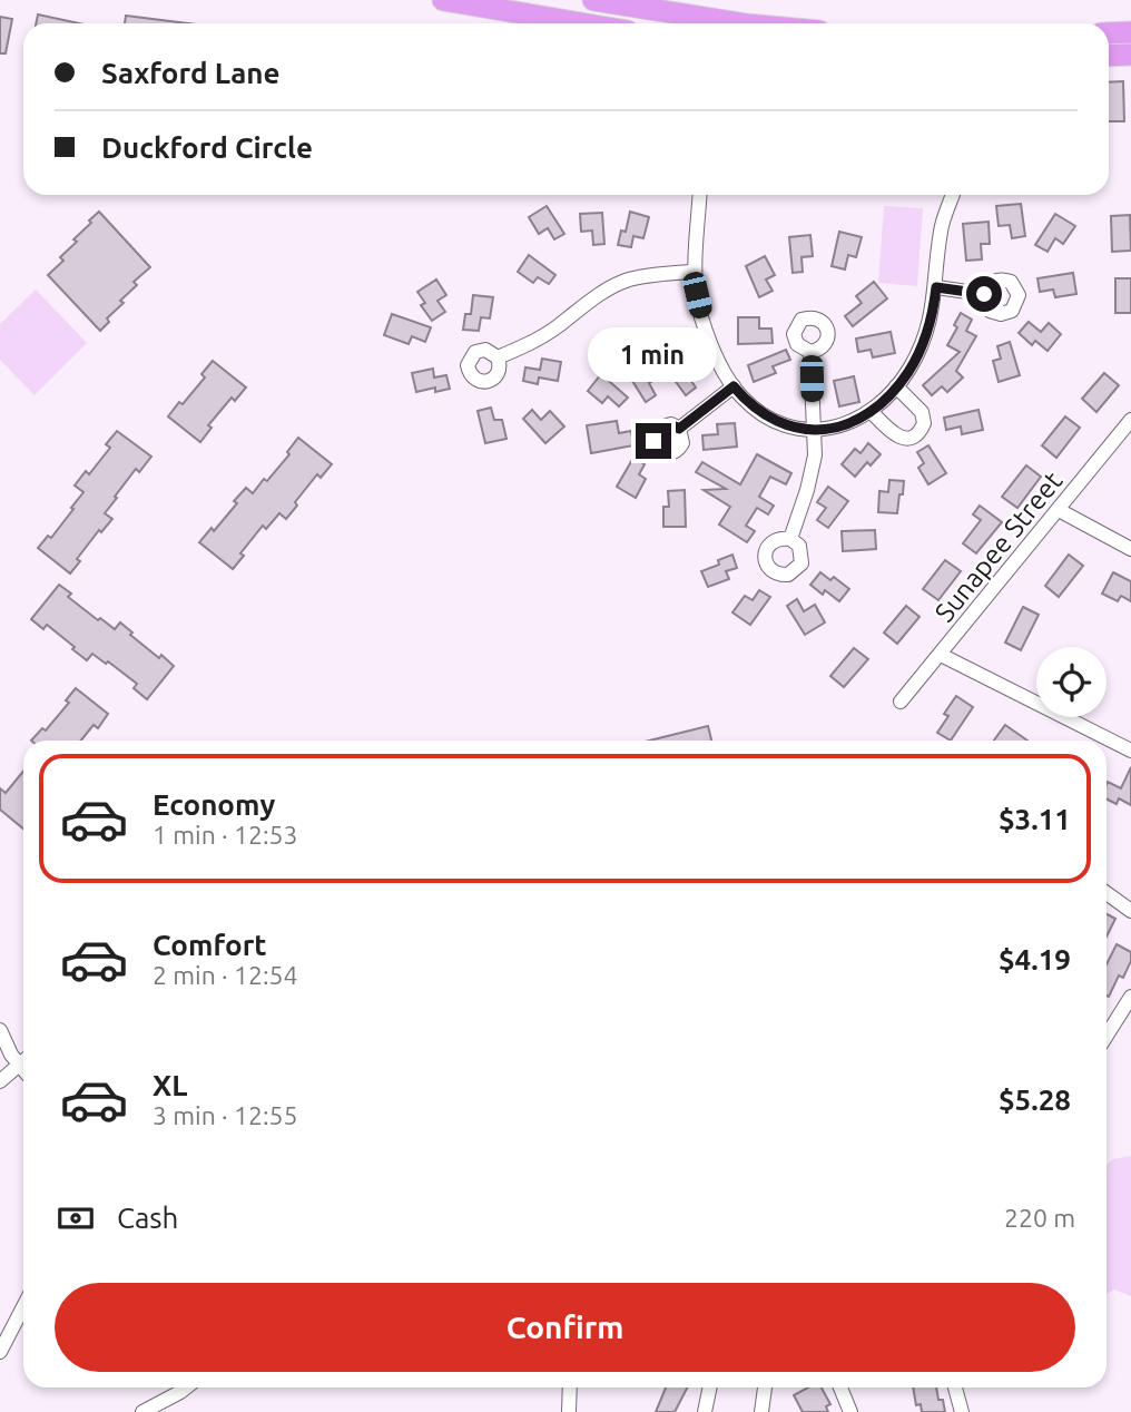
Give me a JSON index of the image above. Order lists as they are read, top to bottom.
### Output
{
  "streets": {
    "street": ["Sunapee Street"]
  },
  "page": {
    "banner": ["Saxford Lane", "Duckford Circle"],
    "bubble": "1 min",
    "list": [
      {
        "name": "Economy",
        "note": "1 min · 12:53",
        "value": "$3.11"
      },
      {
        "name": "Comfort",
        "note": "2 min · 12:54",
        "value": "$4.19"
      },
      {
        "name": "XL",
        "note": "3 min · 12:55",
        "value": "$5.28"
      }
    ],
    "pay": ["Cash", "220 m"],
    "buttons": "Confirm"
  }
}
